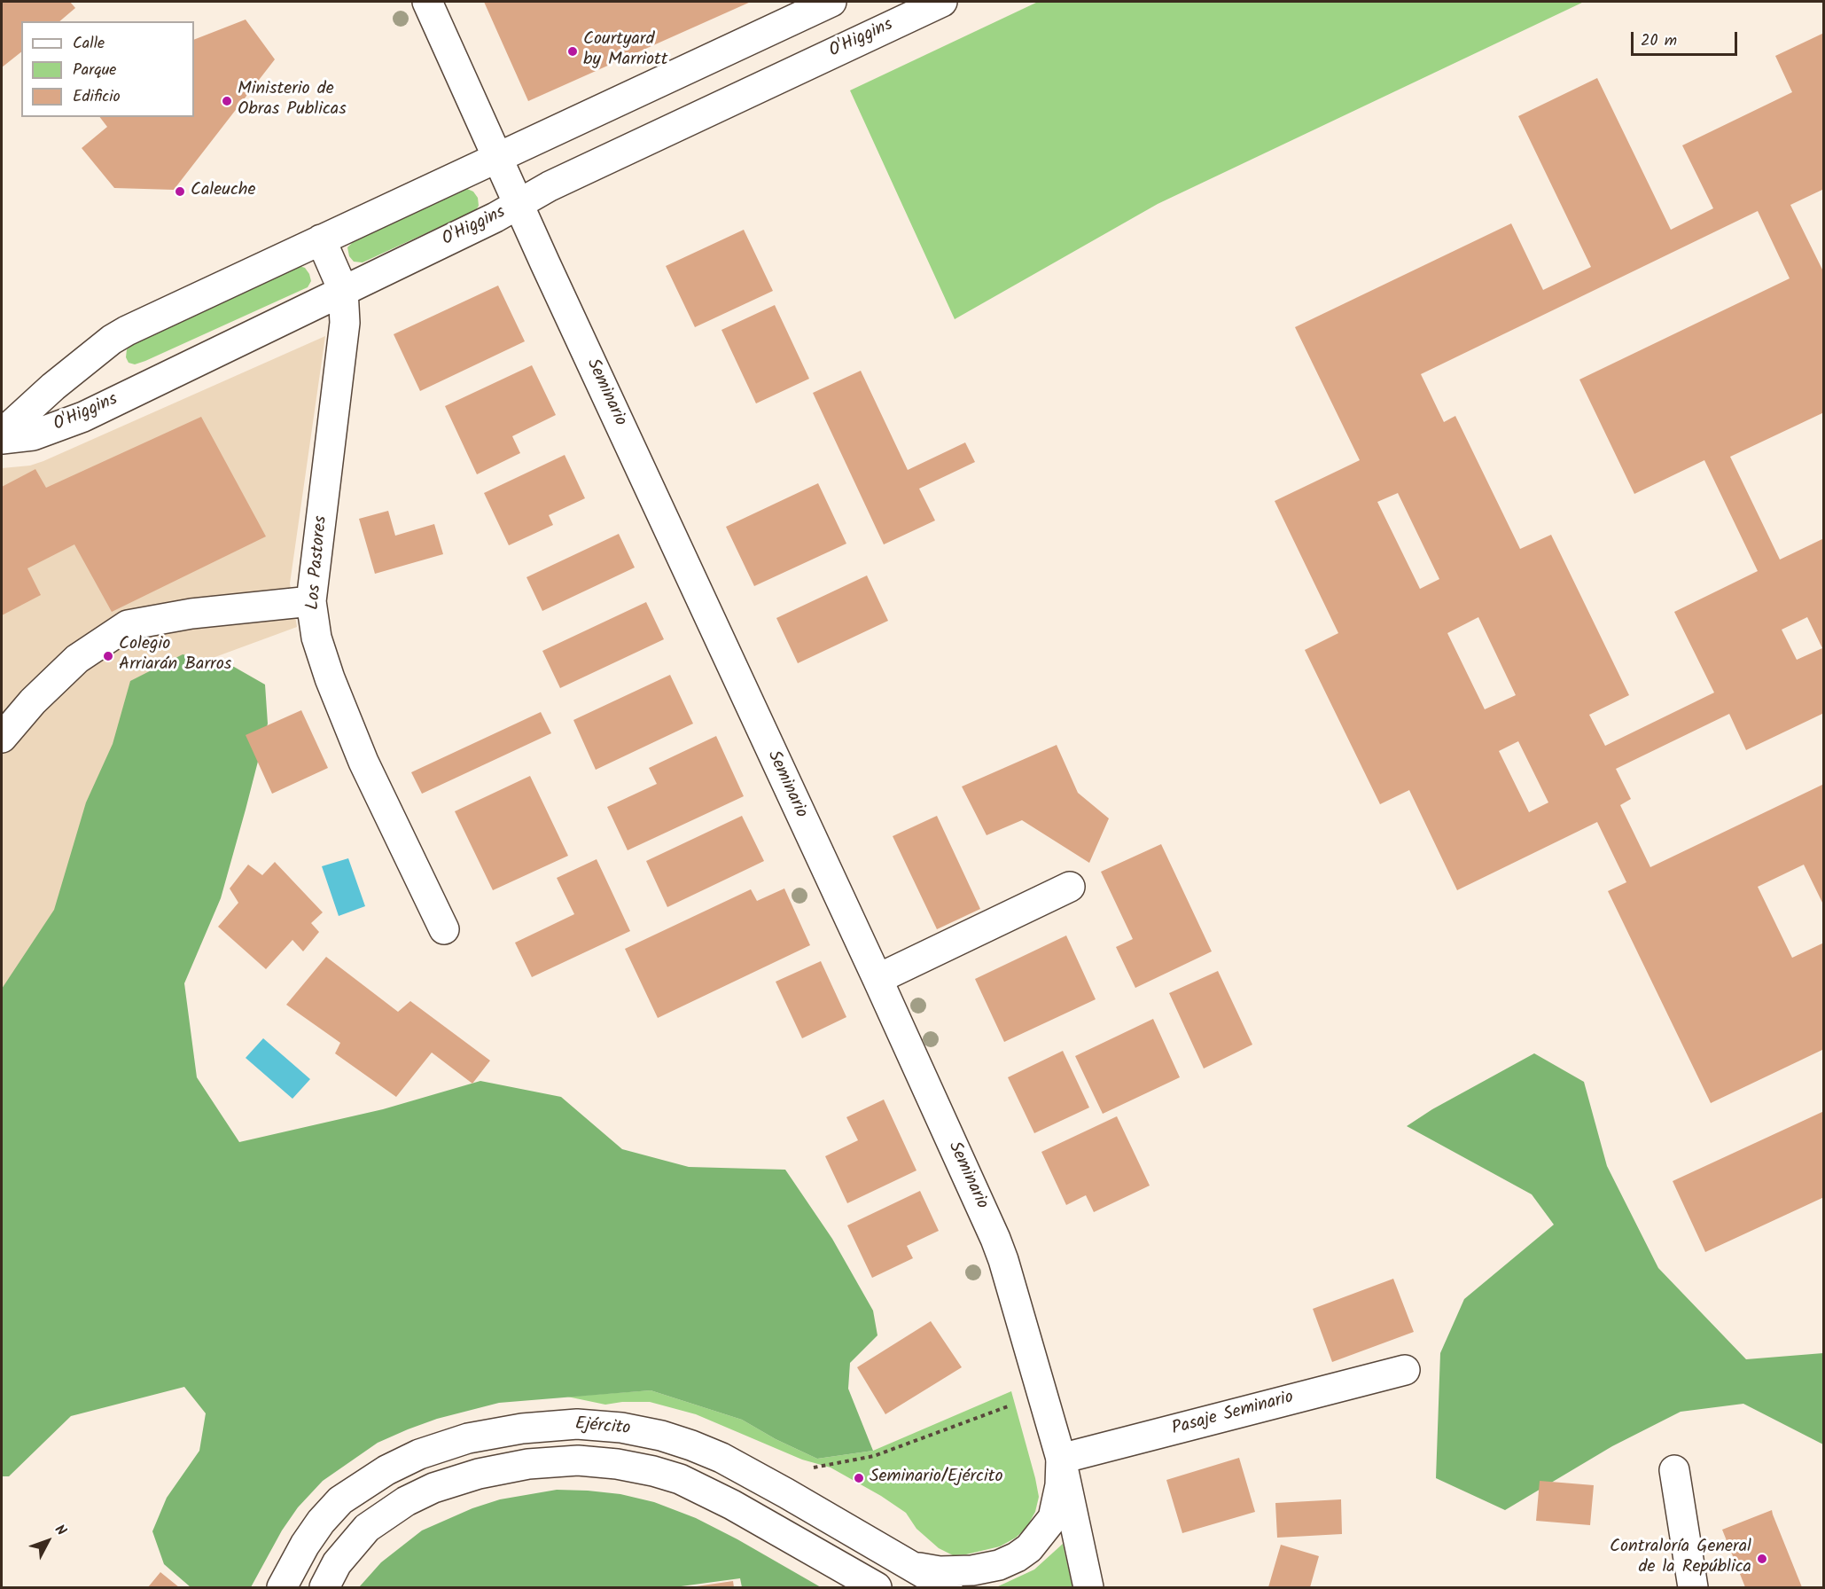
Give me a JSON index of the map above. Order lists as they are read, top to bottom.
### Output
{
  "streets": {
    "street": [
      "O'Higgins",
      "Seminario",
      "Los Pastores",
      "Pasaje Seminario",
      "Ejército"
    ]
  },
  "crossings": [
    ["O'Higgins", "Seminario"],
    ["O'Higgins", "Los Pastores"],
    ["Seminario", "Pasaje Seminario"]
  ],
  "places": [
    "Courtyard by Marriott",
    "Ministerio de Obras Publicas",
    "Caleuche",
    "Colegio Arriarán Barros",
    "Seminario/Ejército",
    "Contraloría General de la República"
  ],
  "legend": ["Calle", "Parque", "Edificio"],
  "scale_bar": "20 m",
  "north": "top right"
}
